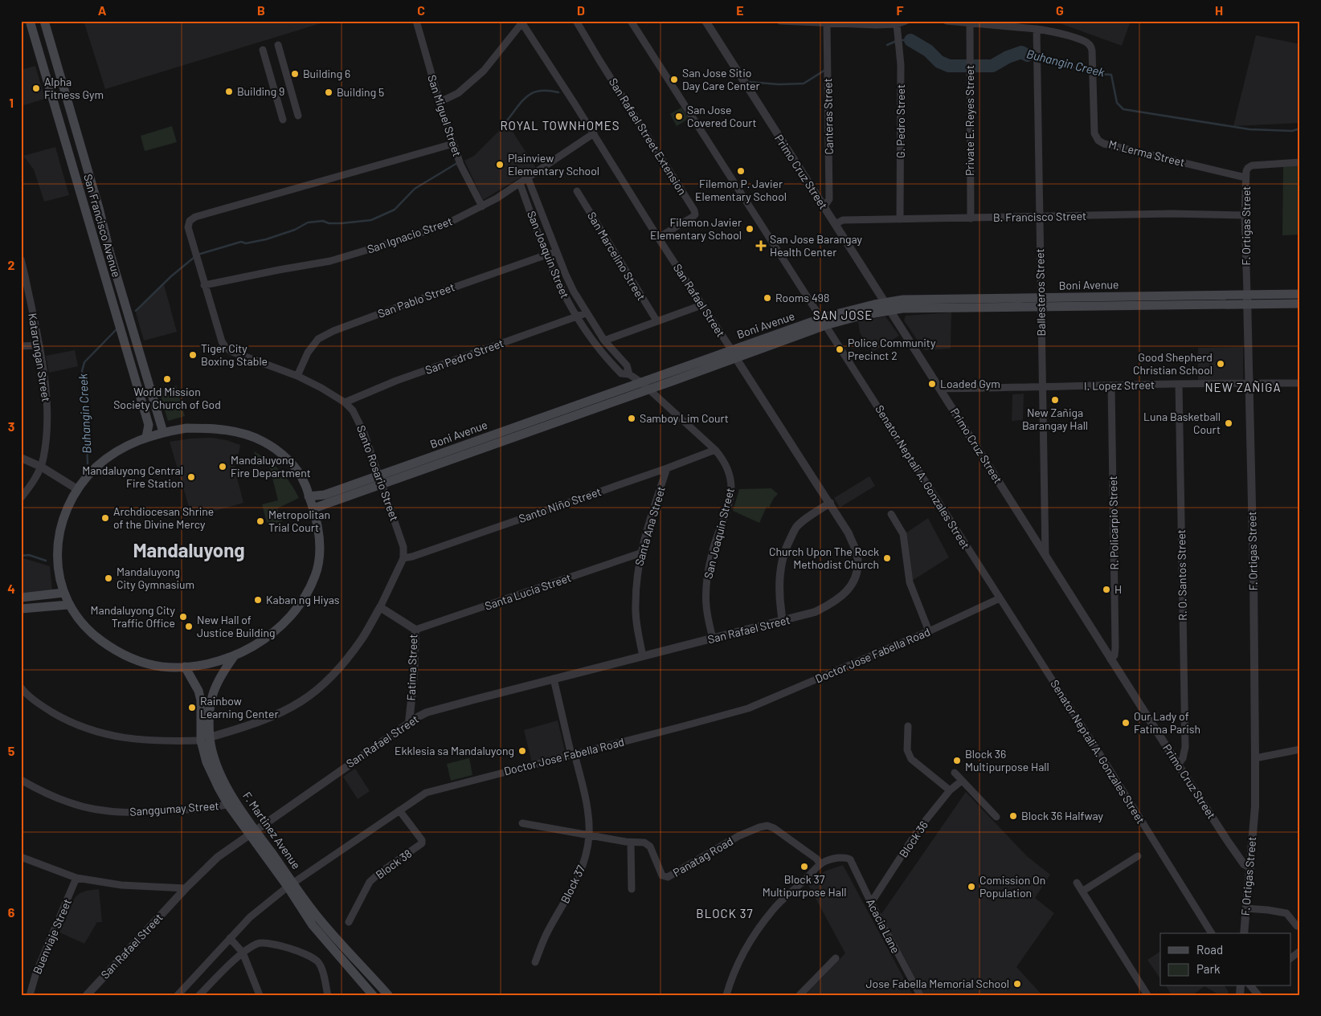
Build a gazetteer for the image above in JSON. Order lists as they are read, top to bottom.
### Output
{
  "streets": {
    "main road": ["San Francisco Avenue", "Boni Avenue", "F. Martinez Avenue"],
    "street": [
      "San Miguel Street",
      "Canteras Street",
      "Private E. Reyes Street",
      "G. Pedro Street",
      "San Rafael Street Extension",
      "M. Lerma Street",
      "Primo Cruz Street",
      "B. Francisco Street",
      "F. Ortigas Street",
      "San Ignacio Street",
      "San Joaquin Street",
      "San Marcelino Street",
      "Ballesteros Street",
      "San Pablo Street",
      "San Rafael Street",
      "San Pedro Street",
      "Katarungan Street",
      "I. Lopez Street",
      "Santo Rosario Street",
      "Senator Neptali A. Gonzales Street",
      "Santo Niño Street",
      "R. Policarpio Street",
      "Santa Ana Street",
      "R. O. Santos Street",
      "Santa Lucia Street",
      "Doctor Jose Fabella Road",
      "Fatima Street",
      "Sanggumay Street",
      "Block 36",
      "Panatag Road",
      "Block 38",
      "Block 37",
      "Acacia Lane",
      "Buenviaje Street"
    ]
  },
  "crossings": [
    ["San Miguel Street", "San Ignacio Street"],
    ["San Miguel Street", "Santo Rosario Street"],
    ["Canteras Street", "Primo Cruz Street"],
    ["Private E. Reyes Street", "M. Lerma Street"],
    ["Private E. Reyes Street", "B. Francisco Street"],
    ["G. Pedro Street", "B. Francisco Street"],
    ["San Rafael Street Extension", "San Rafael Street"],
    ["M. Lerma Street", "F. Ortigas Street"],
    ["M. Lerma Street", "Ballesteros Street"],
    ["Primo Cruz Street", "B. Francisco Street"],
    ["Primo Cruz Street", "F. Ortigas Street"],
    ["Primo Cruz Street", "Boni Avenue"],
    ["Primo Cruz Street", "Ballesteros Street"],
    ["Primo Cruz Street", "I. Lopez Street"],
    ["Primo Cruz Street", "R. Policarpio Street"],
    ["Primo Cruz Street", "R. O. Santos Street"],
    ["B. Francisco Street", "F. Ortigas Street"],
    ["B. Francisco Street", "Ballesteros Street"],
    ["F. Ortigas Street", "Boni Avenue"],
    ["F. Ortigas Street", "I. Lopez Street"],
    ["San Ignacio Street", "San Joaquin Street"],
    ["San Ignacio Street", "San Rafael Street"],
    ["San Ignacio Street", "Santo Rosario Street"],
    ["San Joaquin Street", "Boni Avenue"],
    ["San Joaquin Street", "San Pablo Street"],
    ["San Joaquin Street", "San Rafael Street"],
    ["San Joaquin Street", "San Pedro Street"],
    ["San Joaquin Street", "Santo Niño Street"],
    ["Boni Avenue", "Ballesteros Street"],
    ["Boni Avenue", "San Rafael Street"],
    ["Boni Avenue", "Santo Rosario Street"],
    ["Boni Avenue", "Senator Neptali A. Gonzales Street"],
    ["Ballesteros Street", "I. Lopez Street"],
    ["San Pablo Street", "Santo Rosario Street"],
    ["San Rafael Street", "Santa Ana Street"],
    ["San Rafael Street", "Fatima Street"],
    ["San Rafael Street", "F. Martinez Avenue"],
    ["San Rafael Street", "Block 37"],
    ["San Pedro Street", "Santo Rosario Street"],
    ["I. Lopez Street", "R. Policarpio Street"],
    ["I. Lopez Street", "R. O. Santos Street"],
    ["Santo Rosario Street", "Santo Niño Street"],
    ["Senator Neptali A. Gonzales Street", "Doctor Jose Fabella Road"],
    ["Santo Niño Street", "Santa Ana Street"],
    ["Santa Ana Street", "Santa Lucia Street"],
    ["Santa Lucia Street", "Fatima Street"],
    ["Doctor Jose Fabella Road", "F. Martinez Avenue"],
    ["Doctor Jose Fabella Road", "Block 38"],
    ["Doctor Jose Fabella Road", "Block 37"],
    ["Sanggumay Street", "F. Martinez Avenue"],
    ["Block 36", "Acacia Lane"],
    ["Panatag Road", "Block 37"],
    ["Panatag Road", "Acacia Lane"]
  ],
  "districts": [
    "ROYAL TOWNHOMES",
    "SAN JOSE",
    "NEW ZAÑIGA",
    "Mandaluyong",
    "BLOCK 37"
  ],
  "water": ["Buhangin Creek"],
  "places": {
    "other": [
      "Building 6",
      "San Jose Sitio Day Care Center",
      "Alpha Fitness Gym",
      "Building 9",
      "Building 5",
      "San Jose Covered Court",
      "Plainview Elementary School",
      "Filemon P. Javier Elementary School",
      "Filemon Javier Elementary School",
      "Rooms 498",
      "Police Community Precinct 2",
      "Tiger City Boxing Stable",
      "Good Shepherd Christian School",
      "World Mission Society Church of God",
      "Loaded Gym",
      "New Zañiga Barangay Hall",
      "Samboy Lim Court",
      "Luna Basketball Court",
      "Mandaluyong Fire Department",
      "Mandaluyong Central Fire Station",
      "Archdiocesan Shrine of the Divine Mercy",
      "Metropolitan Trial Court",
      "Church Upon The Rock Methodist Church",
      "Mandaluyong City Gymnasium",
      "H",
      "Kaban ng Hiyas",
      "Mandaluyong City Traffic Office",
      "New Hall of Justice Building",
      "Rainbow Learning Center",
      "Our Lady of Fatima Parish",
      "Ekklesia sa Mandaluyong",
      "Block 36 Multipurpose Hall",
      "Block 36 Halfway",
      "Block 37 Multipurpose Hall",
      "Comission On Population",
      "Jose Fabella Memorial School"
    ],
    "health": ["San Jose Barangay Health Center"]
  },
  "legend": ["Road", "Park"],
  "grid": {
    "columns": [
      "A",
      "B",
      "C",
      "D",
      "E",
      "F",
      "G",
      "H"
    ],
    "rows": [
      "1",
      "2",
      "3",
      "4",
      "5",
      "6"
    ]
  }
}
